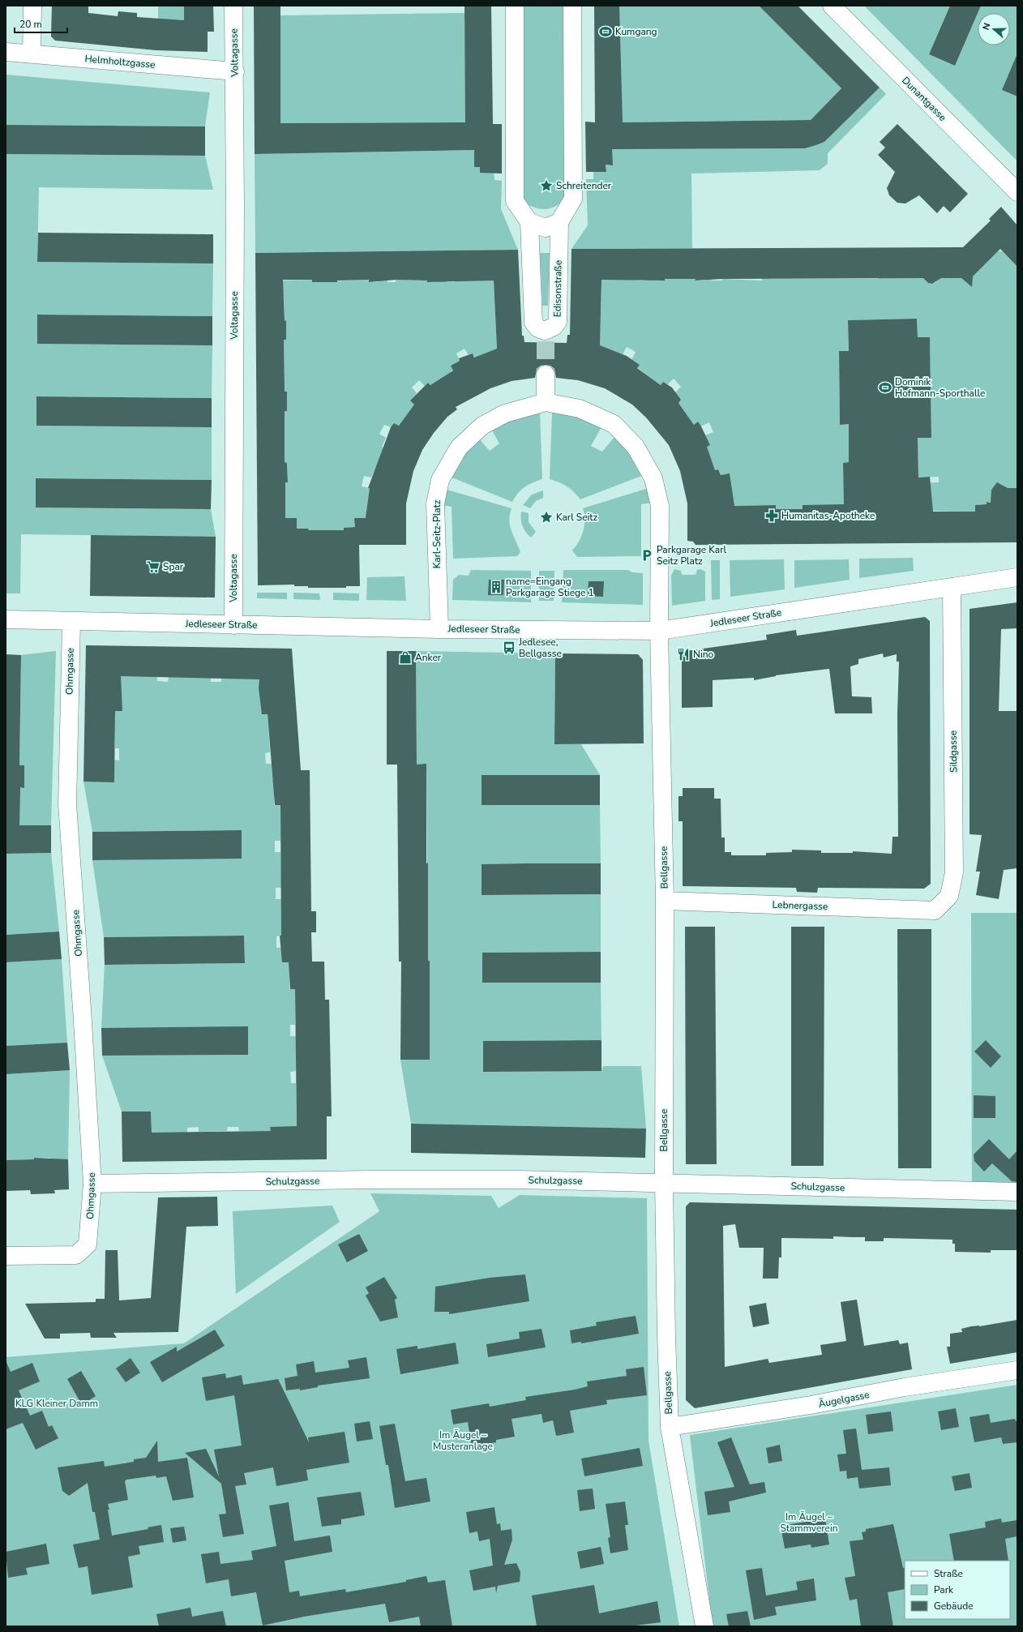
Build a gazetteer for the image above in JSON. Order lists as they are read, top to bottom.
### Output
{
  "streets": {
    "street": [
      "Voltagasse",
      "Helmholtzgasse",
      "Dunantgasse",
      "Edisonstraße",
      "Karl-Seitz-Platz",
      "Jedleseer Straße",
      "Ohmgasse",
      "Sildgasse",
      "Bellgasse",
      "Lebnergasse",
      "Schulzgasse",
      "Äugelgasse"
    ]
  },
  "crossings": [
    ["Voltagasse", "Helmholtzgasse"],
    ["Voltagasse", "Jedleseer Straße"],
    ["Karl-Seitz-Platz", "Jedleseer Straße"],
    ["Karl-Seitz-Platz", "Bellgasse"],
    ["Jedleseer Straße", "Ohmgasse"],
    ["Jedleseer Straße", "Sildgasse"],
    ["Jedleseer Straße", "Bellgasse"],
    ["Ohmgasse", "Schulzgasse"],
    ["Sildgasse", "Lebnergasse"],
    ["Bellgasse", "Lebnergasse"],
    ["Bellgasse", "Schulzgasse"],
    ["Bellgasse", "Äugelgasse"]
  ],
  "parks": ["KLG Kleiner Damm", "Im Äugel – Musteranlage", "Im Äugel – Stammverein"],
  "places": {
    "sports": ["Kumgang", "Dominik Hofmann-Sporthalle"],
    "place": ["Schreitender", "Karl Seitz"],
    "pharmacy": ["Humanitas-Apotheke"],
    "parking": ["Parkgarage Karl Seitz Platz"],
    "supermarket": ["Spar"],
    "building": ["name=Eingang Parkgarage Stiege 1"],
    "bus stop": ["Jedlesee, Bellgasse"],
    "restaurant": ["Nino"],
    "shop": ["Anker"]
  },
  "legend": ["Straße", "Park", "Gebäude"],
  "scale_bar": "20 m",
  "north": "left"
}
